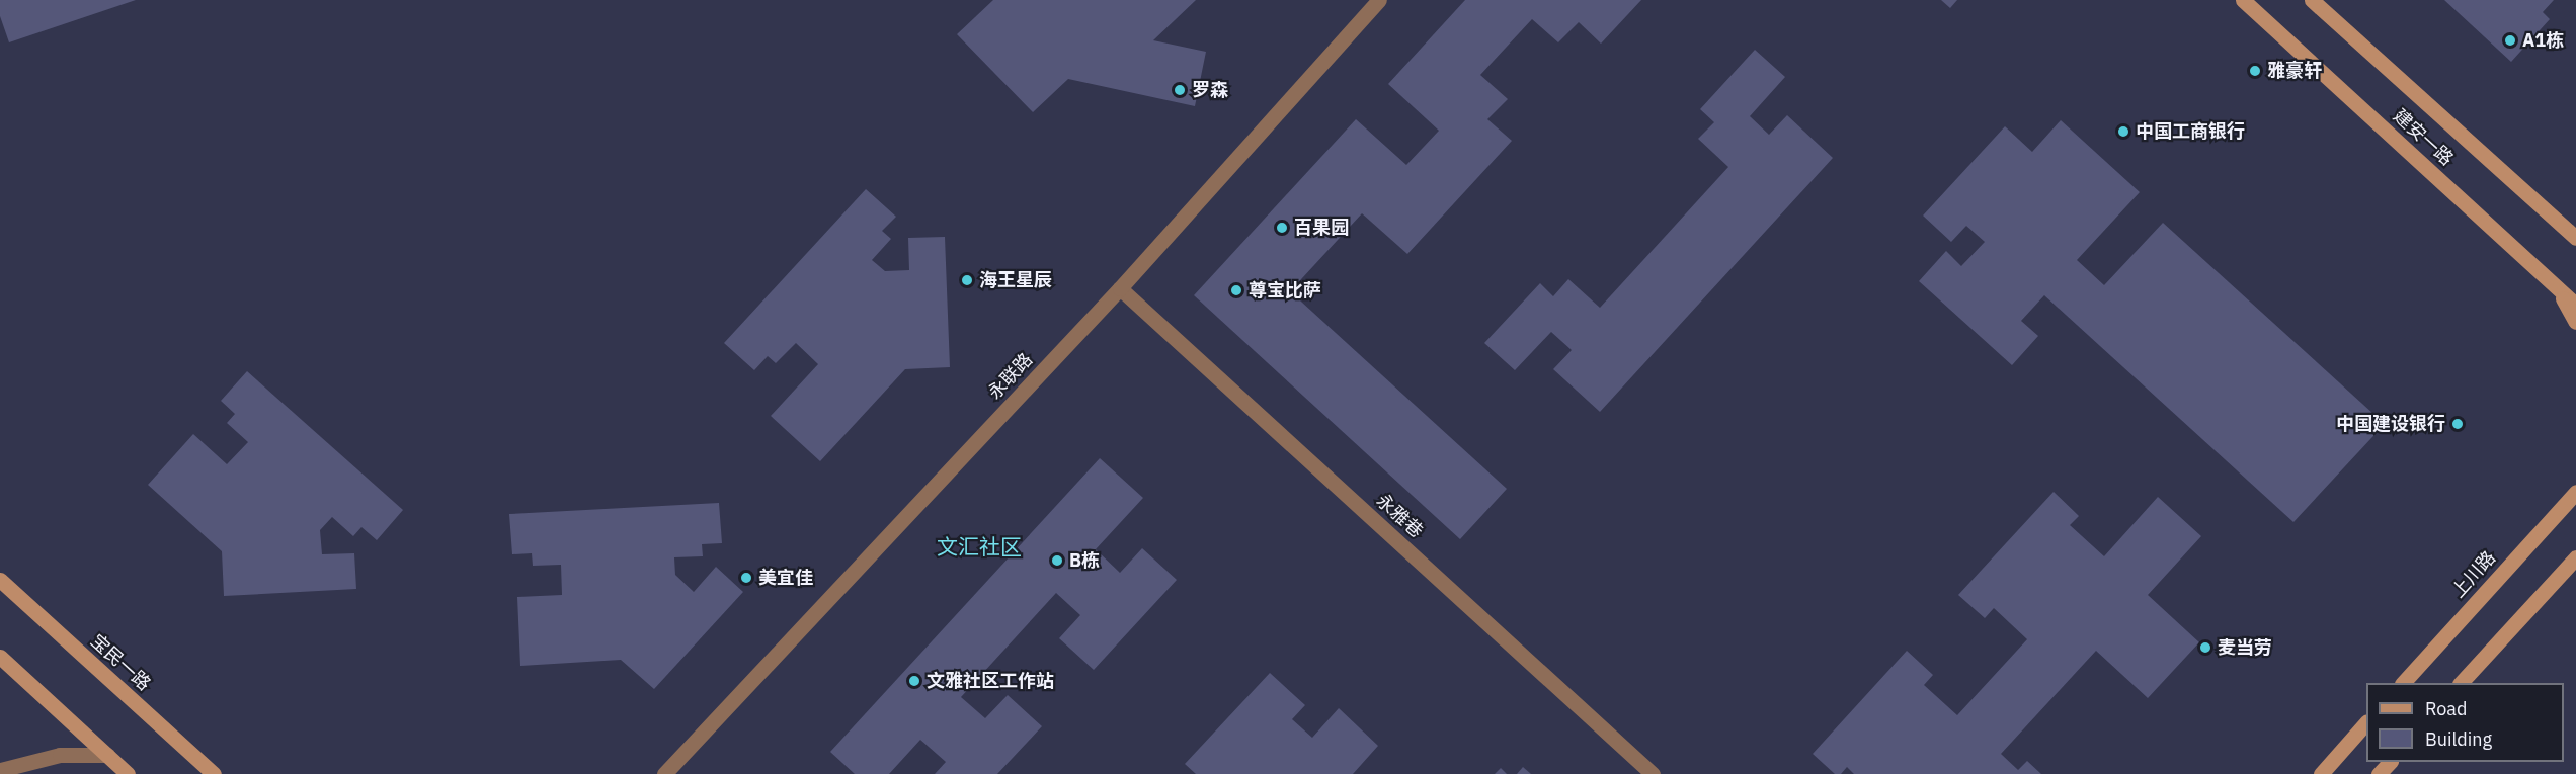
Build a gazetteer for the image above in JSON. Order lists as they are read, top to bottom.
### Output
{
  "streets": {
    "main road": ["建安一路", "上川路", "宝民一路"],
    "street": ["永联路", "永雅巷"]
  },
  "crossings": [
    ["永联路", "永雅巷"]
  ],
  "districts": ["文汇社区"],
  "places": [
    "A1栋",
    "雅豪轩",
    "罗森",
    "中国工商银行",
    "百果园",
    "海王星辰",
    "尊宝比萨",
    "中国建设银行",
    "B栋",
    "美宜佳",
    "麦当劳",
    "文雅社区工作站"
  ],
  "legend": ["Road", "Building"]
}
